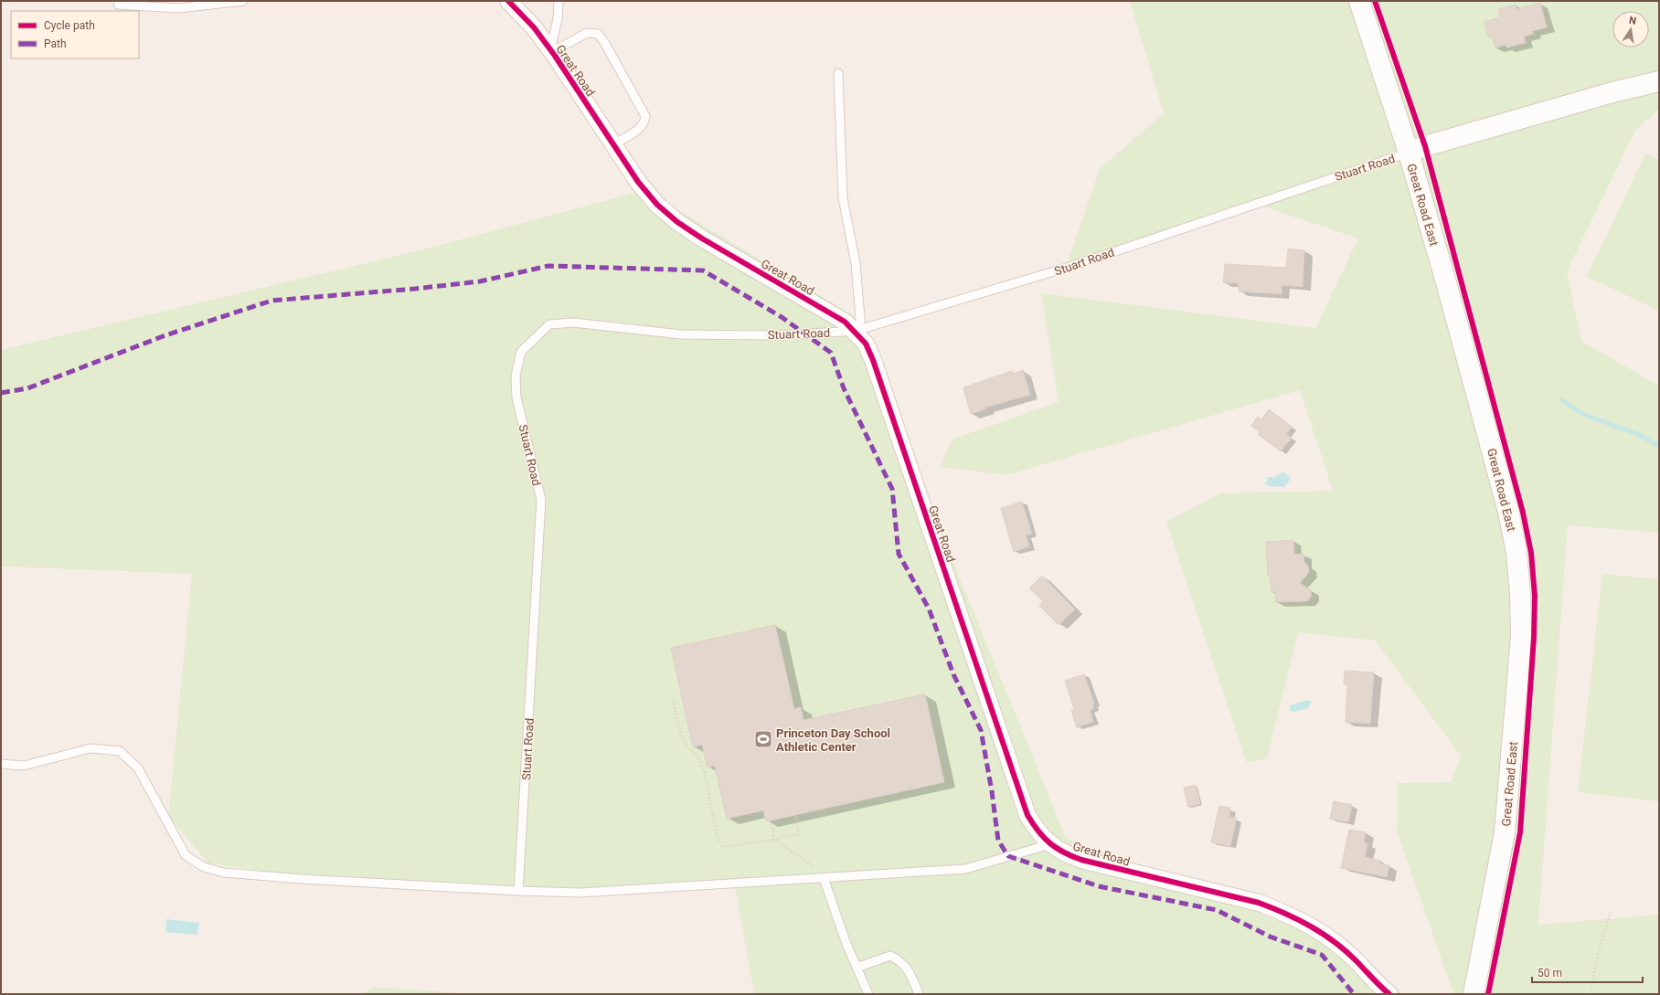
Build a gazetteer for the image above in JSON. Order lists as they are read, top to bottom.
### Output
{
  "streets": {
    "street": ["Great Road", "Stuart Road", "Great Road East"]
  },
  "crossings": [
    ["Great Road", "Stuart Road"],
    ["Stuart Road", "Great Road East"]
  ],
  "places": {
    "sports": ["Princeton Day School Athletic Center"]
  },
  "legend": ["Cycle path", "Path"],
  "scale_bar": "50 m",
  "north": "top"
}
